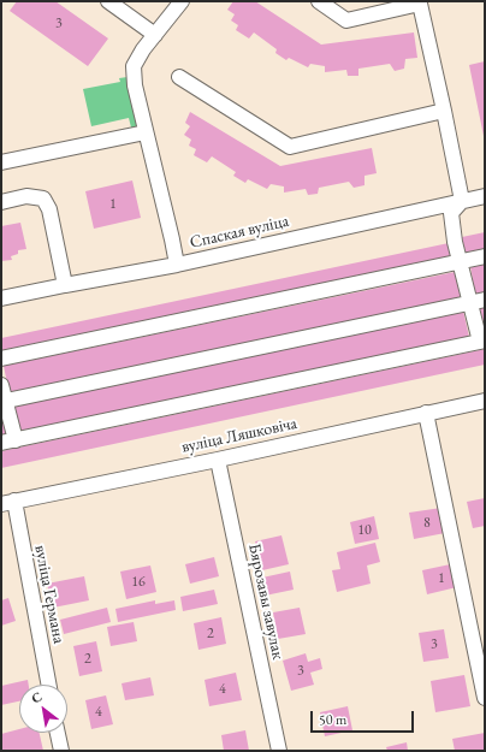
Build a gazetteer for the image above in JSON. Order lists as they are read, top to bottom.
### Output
{
  "streets": {
    "street": [
      "Спаская вуліца",
      "вуліца Ляшковіча",
      "вуліца Германа",
      "Бярозавы завулак"
    ]
  },
  "crossings": [
    ["вуліца Ляшковіча", "вуліца Германа"],
    ["вуліца Ляшковіча", "Бярозавы завулак"]
  ],
  "house_numbers": [
    "3",
    "1",
    "8",
    "10",
    "1",
    "16",
    "2",
    "3",
    "2",
    "3",
    "4",
    "4"
  ],
  "scale_bar": "50 m",
  "north": "top left"
}
